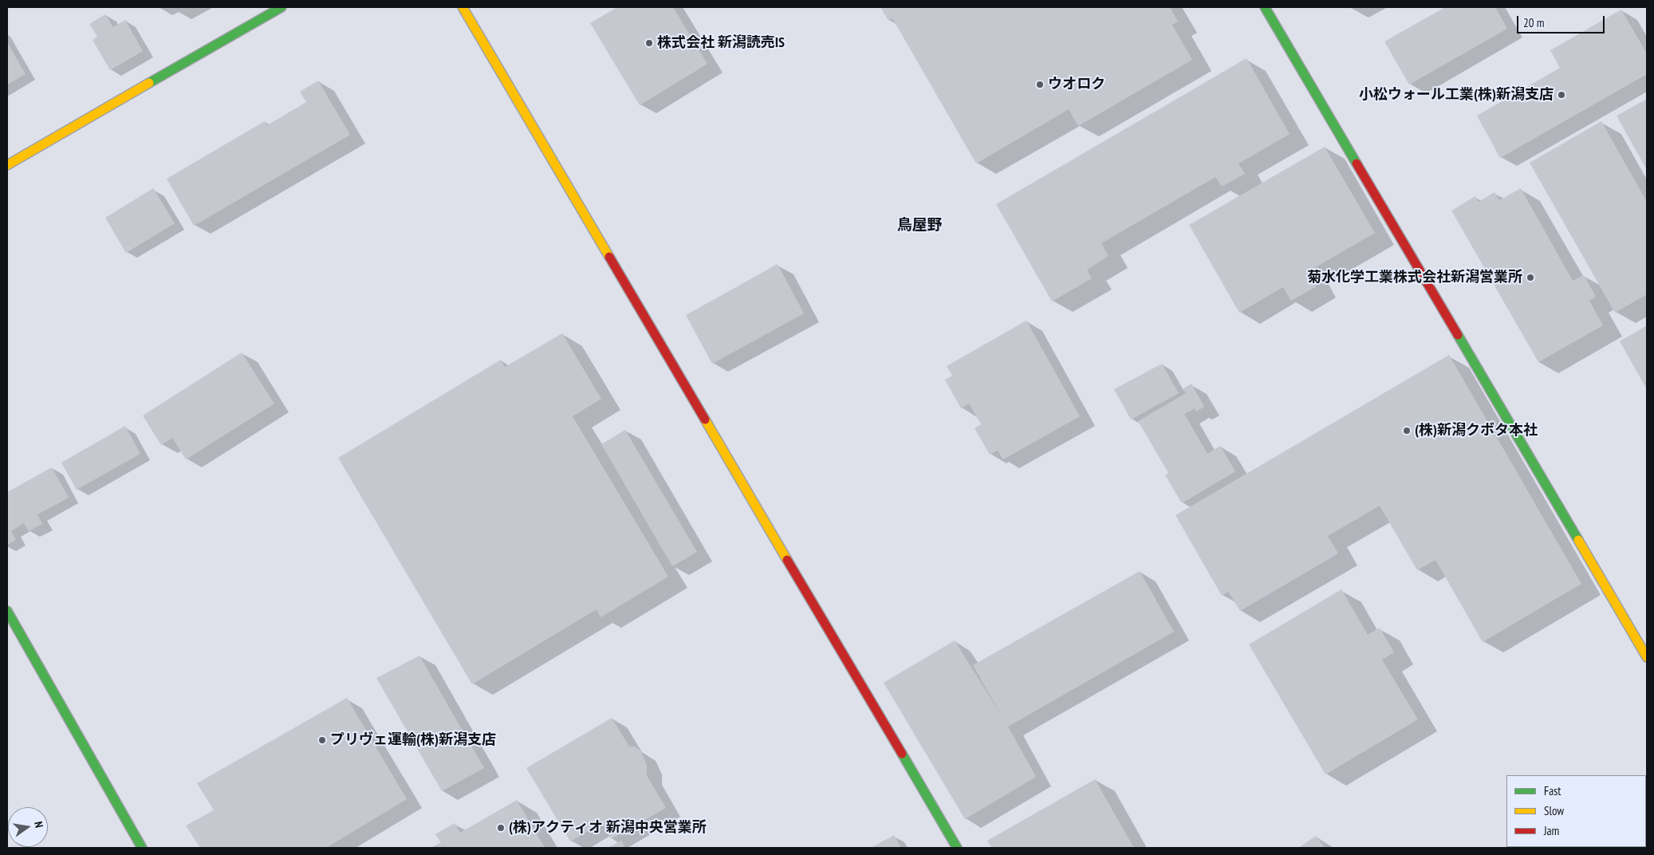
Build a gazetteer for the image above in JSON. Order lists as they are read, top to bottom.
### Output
{
  "districts": ["鳥屋野"],
  "places": [
    "株式会社 新潟読売IS",
    "ウオロク",
    "小松ウォール工業(株)新潟支店",
    "菊水化学工業株式会社新潟営業所",
    "(株)新潟クボタ本社",
    "プリヴェ運輸(株)新潟支店",
    "(株)アクティオ 新潟中央営業所"
  ],
  "legend": ["Fast", "Slow", "Jam"],
  "scale_bar": "20 m",
  "north": "right"
}
